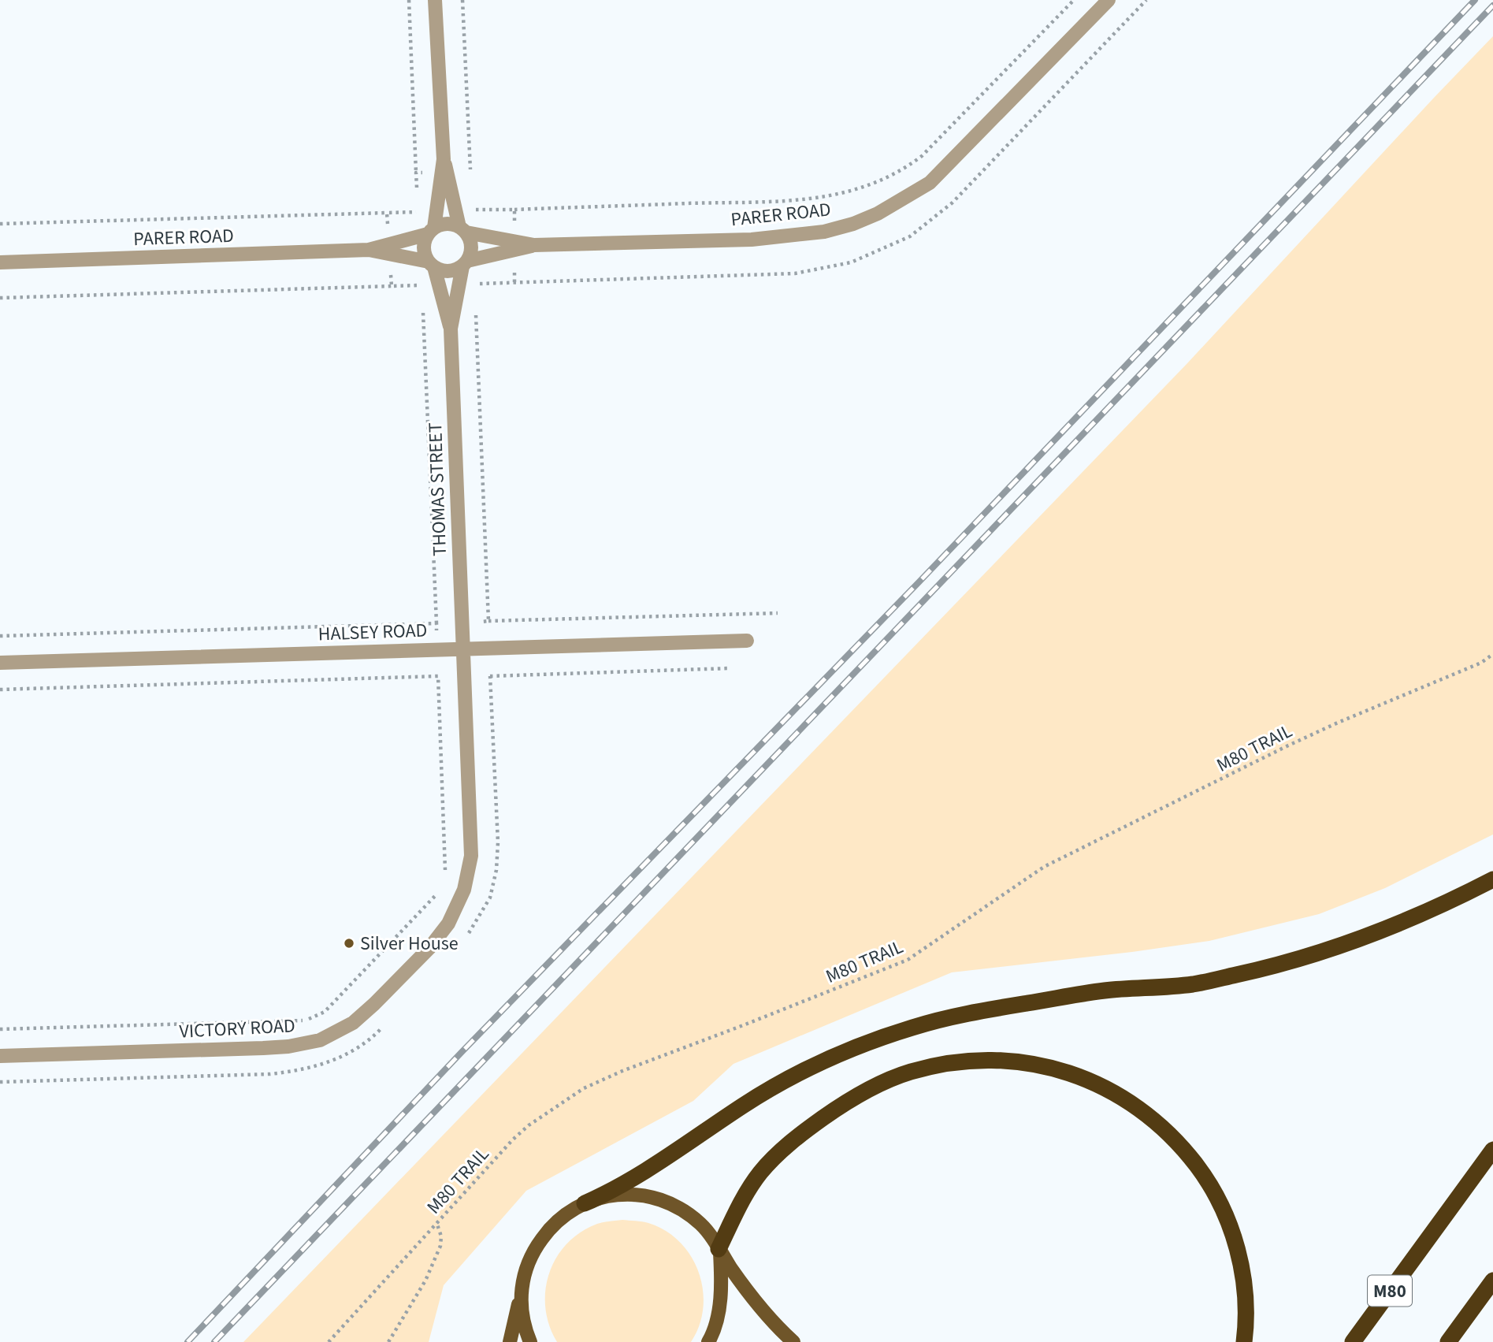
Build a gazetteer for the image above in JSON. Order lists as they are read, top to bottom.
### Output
{
  "streets": {
    "highway": ["M80"],
    "street": [
      "PARER ROAD",
      "THOMAS STREET",
      "HALSEY ROAD",
      "VICTORY ROAD"
    ],
    "path": ["M80 TRAIL"]
  },
  "crossings": [
    ["PARER ROAD", "THOMAS STREET"],
    ["THOMAS STREET", "HALSEY ROAD"],
    ["THOMAS STREET", "VICTORY ROAD"],
    ["HALSEY ROAD", "VICTORY ROAD"]
  ],
  "places": ["Silver House"]
}
